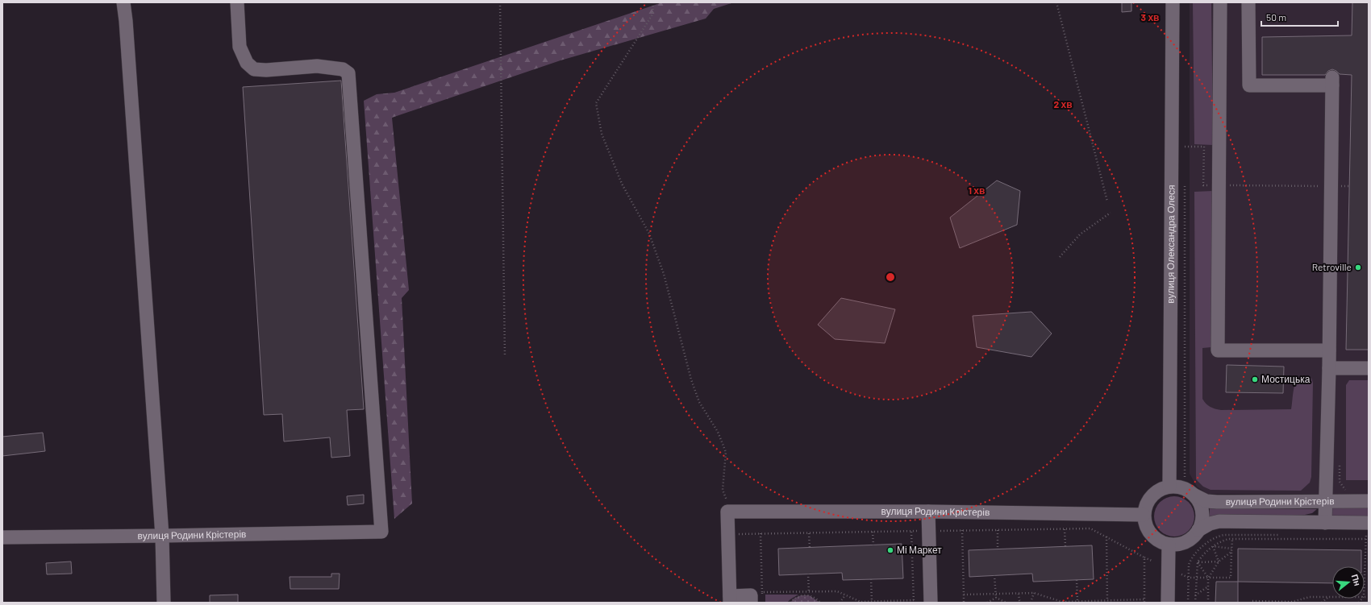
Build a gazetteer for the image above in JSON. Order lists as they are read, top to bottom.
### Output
{
  "streets": {
    "street": ["вулиця Олександра Олеся", "вулиця Родини Крістерів"]
  },
  "crossings": [
    ["вулиця Олександра Олеся", "вулиця Родини Крістерів"]
  ],
  "places": ["Retroville", "Мостицька", "Мі Маркет"],
  "scale_bar": "50 m",
  "north": "right",
  "rings": ["3 хв", "2 хв", "1 хв"]
}
